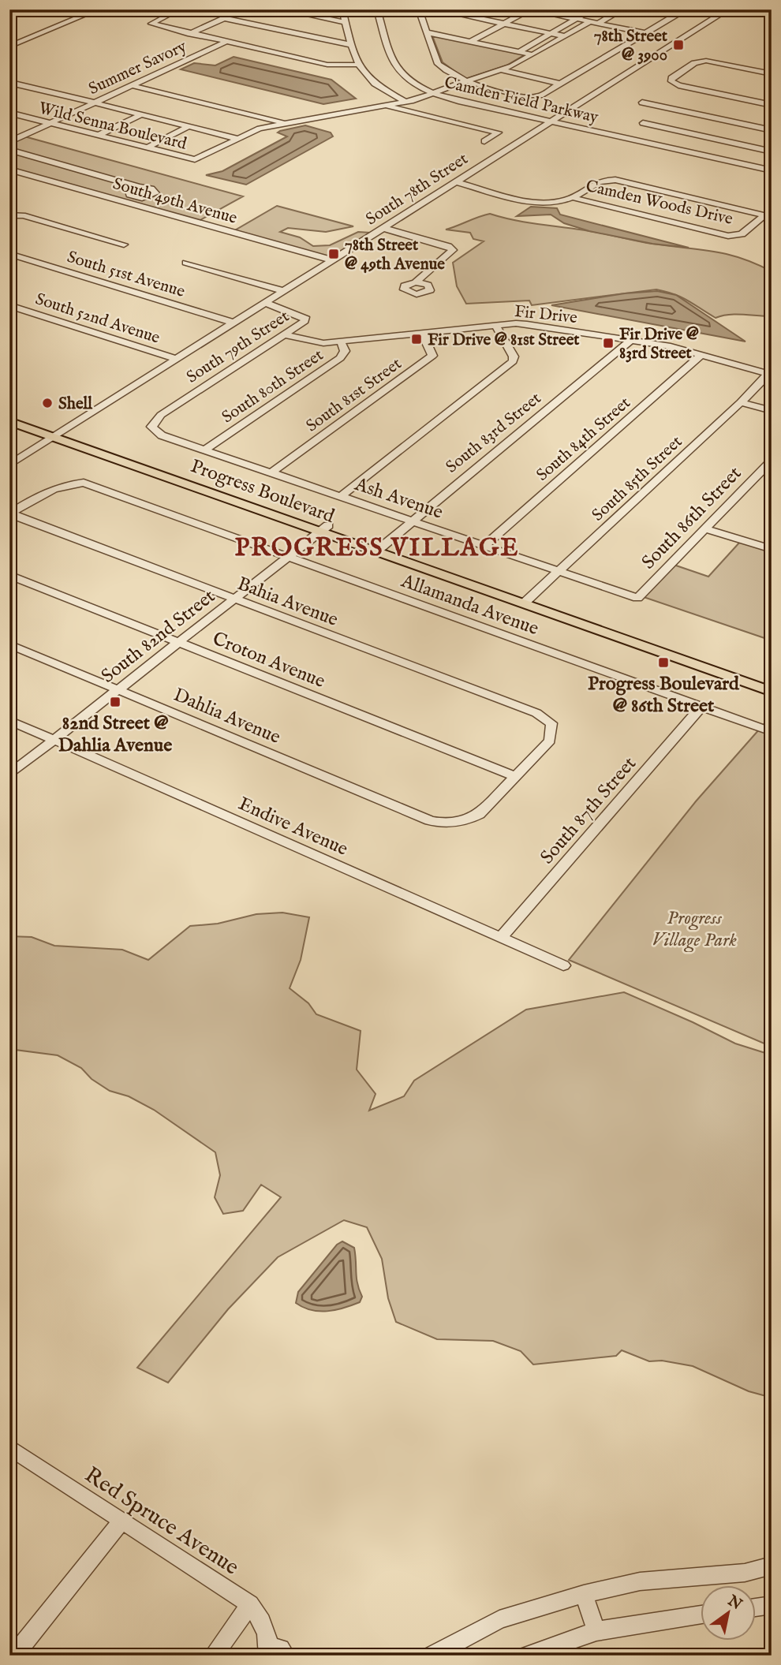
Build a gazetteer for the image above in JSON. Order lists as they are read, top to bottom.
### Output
{
  "streets": {
    "main road": ["Progress Boulevard"],
    "street": [
      "Summer Savory",
      "Camden Field Parkway",
      "Wild Senna Boulevard",
      "South 78th Street",
      "South 49th Avenue",
      "Camden Woods Drive",
      "South 51st Avenue",
      "Fir Drive",
      "South 52nd Avenue",
      "South 79th Street",
      "South 80th Street",
      "South 81st Street",
      "South 83rd Street",
      "South 84th Street",
      "South 85th Street",
      "Ash Avenue",
      "South 86th Street",
      "Bahia Avenue",
      "Allamanda Avenue",
      "South 82nd Street",
      "Croton Avenue",
      "Dahlia Avenue",
      "South 87th Street",
      "Endive Avenue",
      "Red Spruce Avenue"
    ]
  },
  "crossings": [
    ["Summer Savory", "Wild Senna Boulevard"],
    ["Camden Field Parkway", "Wild Senna Boulevard"],
    ["Camden Field Parkway", "South 78th Street"],
    ["South 78th Street", "South 49th Avenue"],
    ["South 78th Street", "Camden Woods Drive"],
    ["South 78th Street", "South 51st Avenue"],
    ["South 78th Street", "South 52nd Avenue"],
    ["South 78th Street", "South 79th Street"],
    ["South 78th Street", "Progress Boulevard"],
    ["Fir Drive", "South 79th Street"],
    ["Fir Drive", "South 80th Street"],
    ["Fir Drive", "South 81st Street"],
    ["Fir Drive", "South 83rd Street"],
    ["Fir Drive", "South 84th Street"],
    ["Fir Drive", "South 85th Street"],
    ["South 79th Street", "Ash Avenue"],
    ["South 80th Street", "Ash Avenue"],
    ["South 81st Street", "Ash Avenue"],
    ["South 83rd Street", "Progress Boulevard"],
    ["South 83rd Street", "Ash Avenue"],
    ["South 84th Street", "Ash Avenue"],
    ["South 85th Street", "Progress Boulevard"],
    ["South 85th Street", "Ash Avenue"],
    ["Progress Boulevard", "South 82nd Street"],
    ["Ash Avenue", "South 86th Street"],
    ["Bahia Avenue", "Allamanda Avenue"],
    ["Bahia Avenue", "South 82nd Street"],
    ["Bahia Avenue", "Croton Avenue"],
    ["Bahia Avenue", "Dahlia Avenue"],
    ["Allamanda Avenue", "South 82nd Street"],
    ["Allamanda Avenue", "South 87th Street"],
    ["South 82nd Street", "Croton Avenue"],
    ["South 82nd Street", "Dahlia Avenue"],
    ["South 82nd Street", "Endive Avenue"],
    ["Croton Avenue", "Dahlia Avenue"],
    ["South 87th Street", "Endive Avenue"]
  ],
  "districts": ["PROGRESS VILLAGE"],
  "parks": ["Progress Village Park"],
  "places": {
    "transit": [
      "78th Street @ 3900",
      "78th Street @ 49th Avenue",
      "Fir Drive @ 81st Street",
      "Fir Drive @ 83rd Street",
      "Progress Boulevard @ 86th Street",
      "82nd Street @ Dahlia Avenue"
    ],
    "other": ["Shell"]
  },
  "north": "top right"
}
